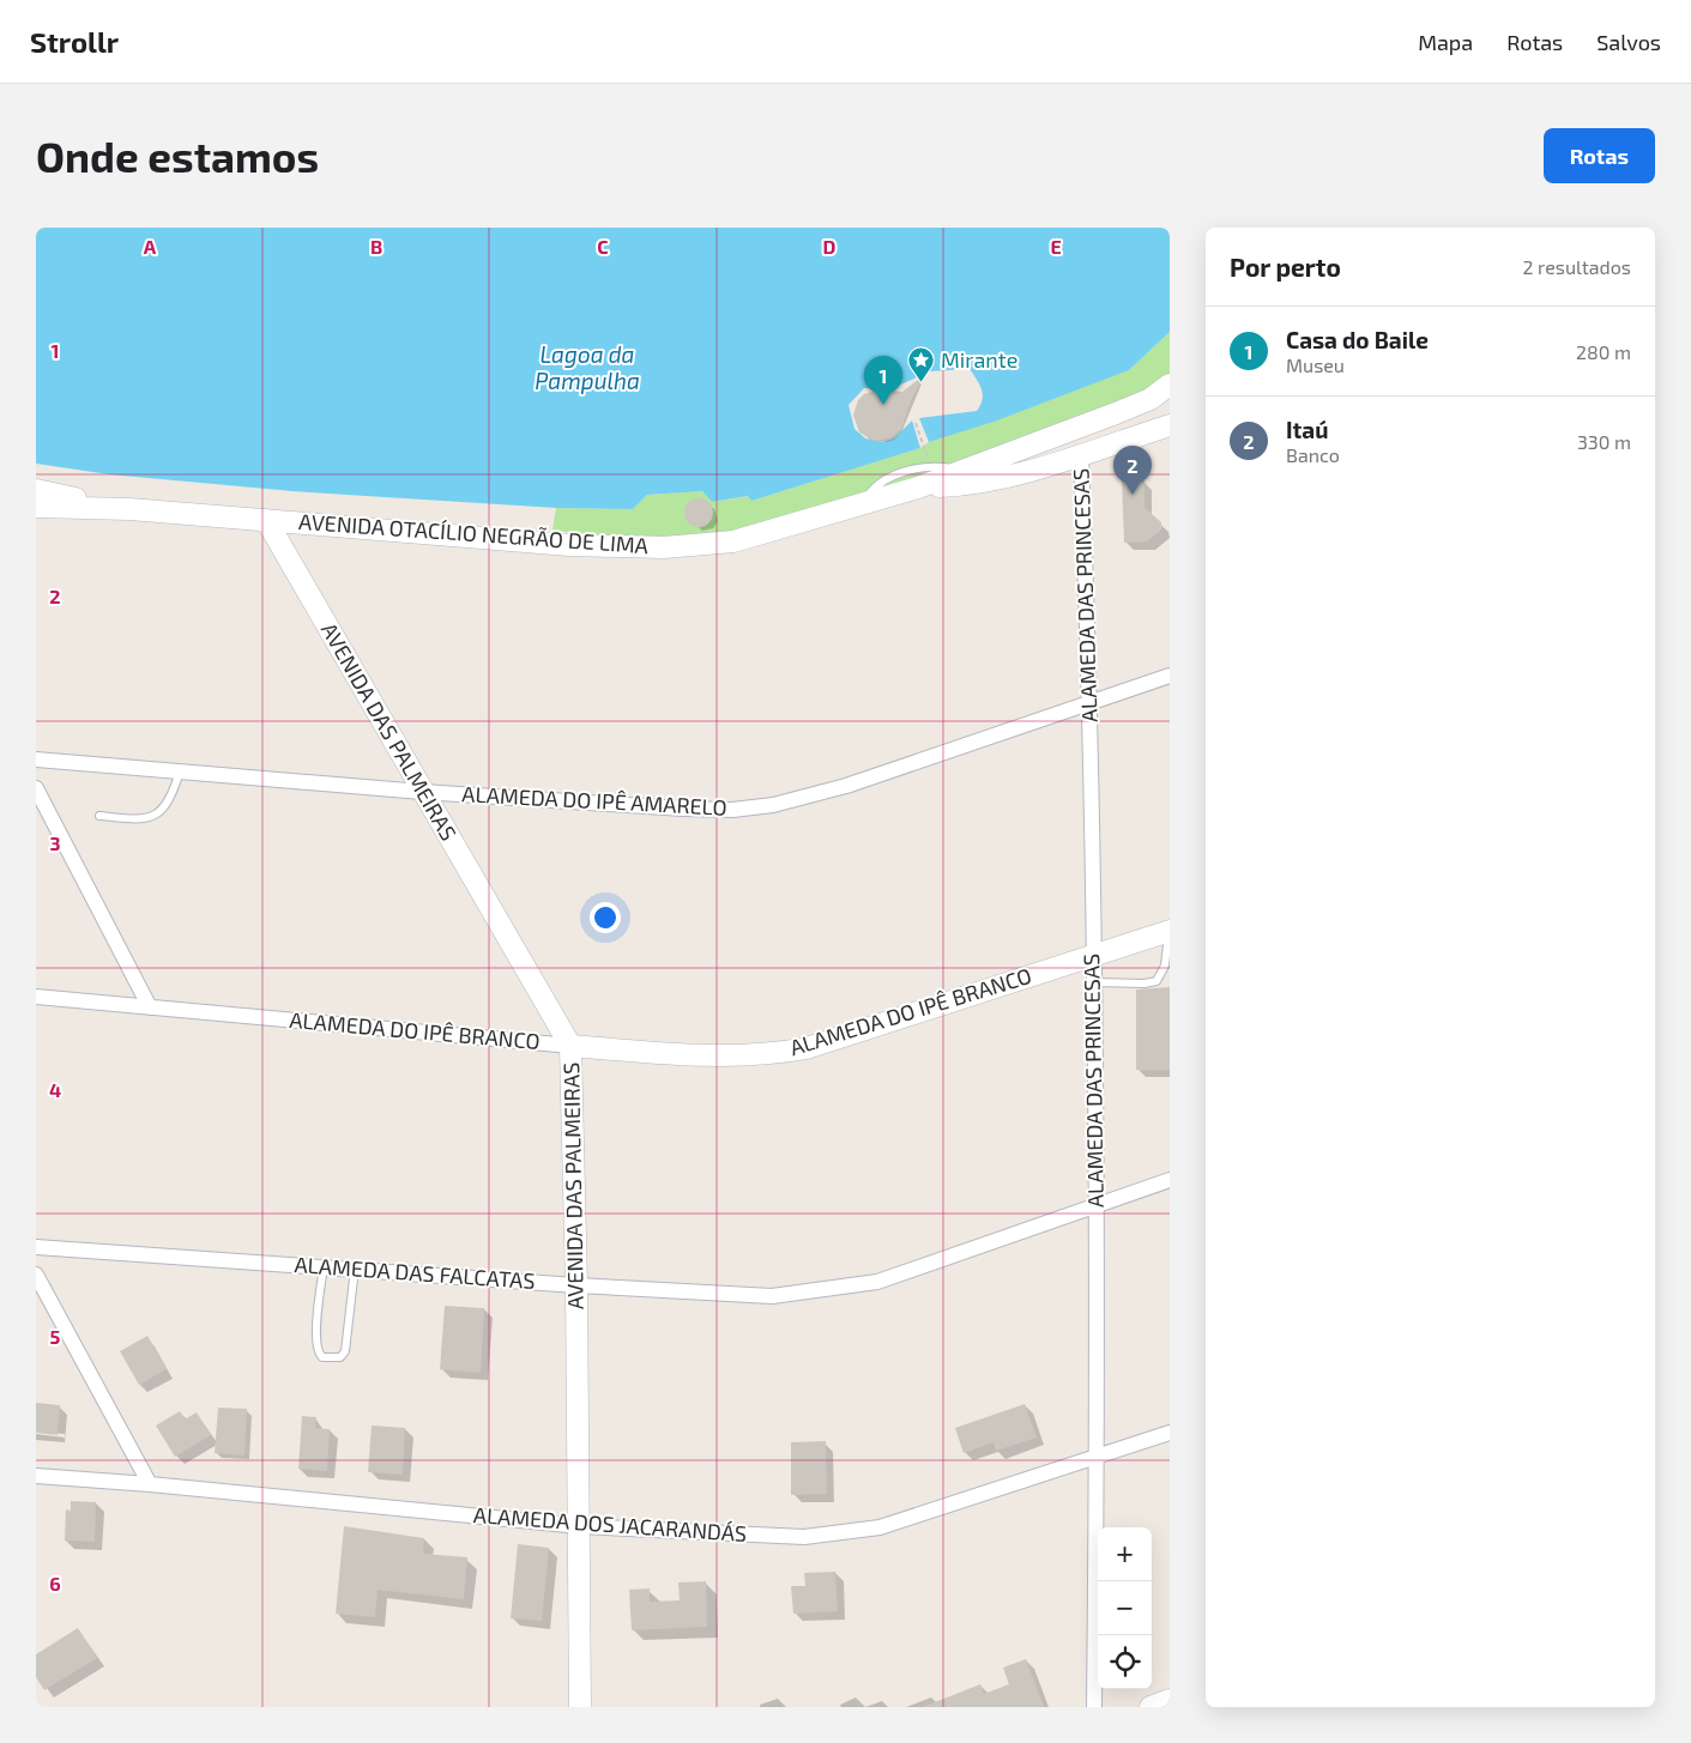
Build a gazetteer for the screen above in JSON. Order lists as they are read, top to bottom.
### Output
{
  "streets": {
    "street": [
      "AVENIDA OTACÍLIO NEGRÃO DE LIMA",
      "ALAMEDA DAS PRINCESAS",
      "AVENIDA DAS PALMEIRAS",
      "ALAMEDA DO IPÊ AMARELO",
      "ALAMEDA DO IPÊ BRANCO",
      "ALAMEDA DAS FALCATAS",
      "ALAMEDA DOS JACARANDÁS"
    ]
  },
  "crossings": [
    ["AVENIDA OTACÍLIO NEGRÃO DE LIMA", "ALAMEDA DAS PRINCESAS"],
    ["AVENIDA OTACÍLIO NEGRÃO DE LIMA", "AVENIDA DAS PALMEIRAS"],
    ["ALAMEDA DAS PRINCESAS", "ALAMEDA DO IPÊ AMARELO"],
    ["ALAMEDA DAS PRINCESAS", "ALAMEDA DO IPÊ BRANCO"],
    ["ALAMEDA DAS PRINCESAS", "ALAMEDA DAS FALCATAS"],
    ["ALAMEDA DAS PRINCESAS", "ALAMEDA DOS JACARANDÁS"],
    ["AVENIDA DAS PALMEIRAS", "ALAMEDA DO IPÊ AMARELO"],
    ["AVENIDA DAS PALMEIRAS", "ALAMEDA DO IPÊ BRANCO"],
    ["AVENIDA DAS PALMEIRAS", "ALAMEDA DAS FALCATAS"],
    ["AVENIDA DAS PALMEIRAS", "ALAMEDA DOS JACARANDÁS"]
  ],
  "water": ["Lagoa da Pampulha"],
  "places": {
    "place": ["Mirante"]
  },
  "page": {
    "header": "Strollr",
    "nav": ["Mapa", "Rotas", "Salvos"],
    "buttons": "Rotas",
    "title": "Onde estamos",
    "heading": ["Por perto", "2 resultados"],
    "list": [
      {
        "mark": "1",
        "name": "Casa do Baile",
        "note": "Museu",
        "value": "280 m"
      },
      {
        "mark": "2",
        "name": "Itaú",
        "note": "Banco",
        "value": "330 m"
      }
    ],
    "pins": ["1", "2"],
    "map_buttons": ["+", "−"]
  },
  "grid": {
    "columns": [
      "A",
      "B",
      "C",
      "D",
      "E"
    ],
    "rows": [
      "1",
      "2",
      "3",
      "4",
      "5",
      "6"
    ]
  }
}
